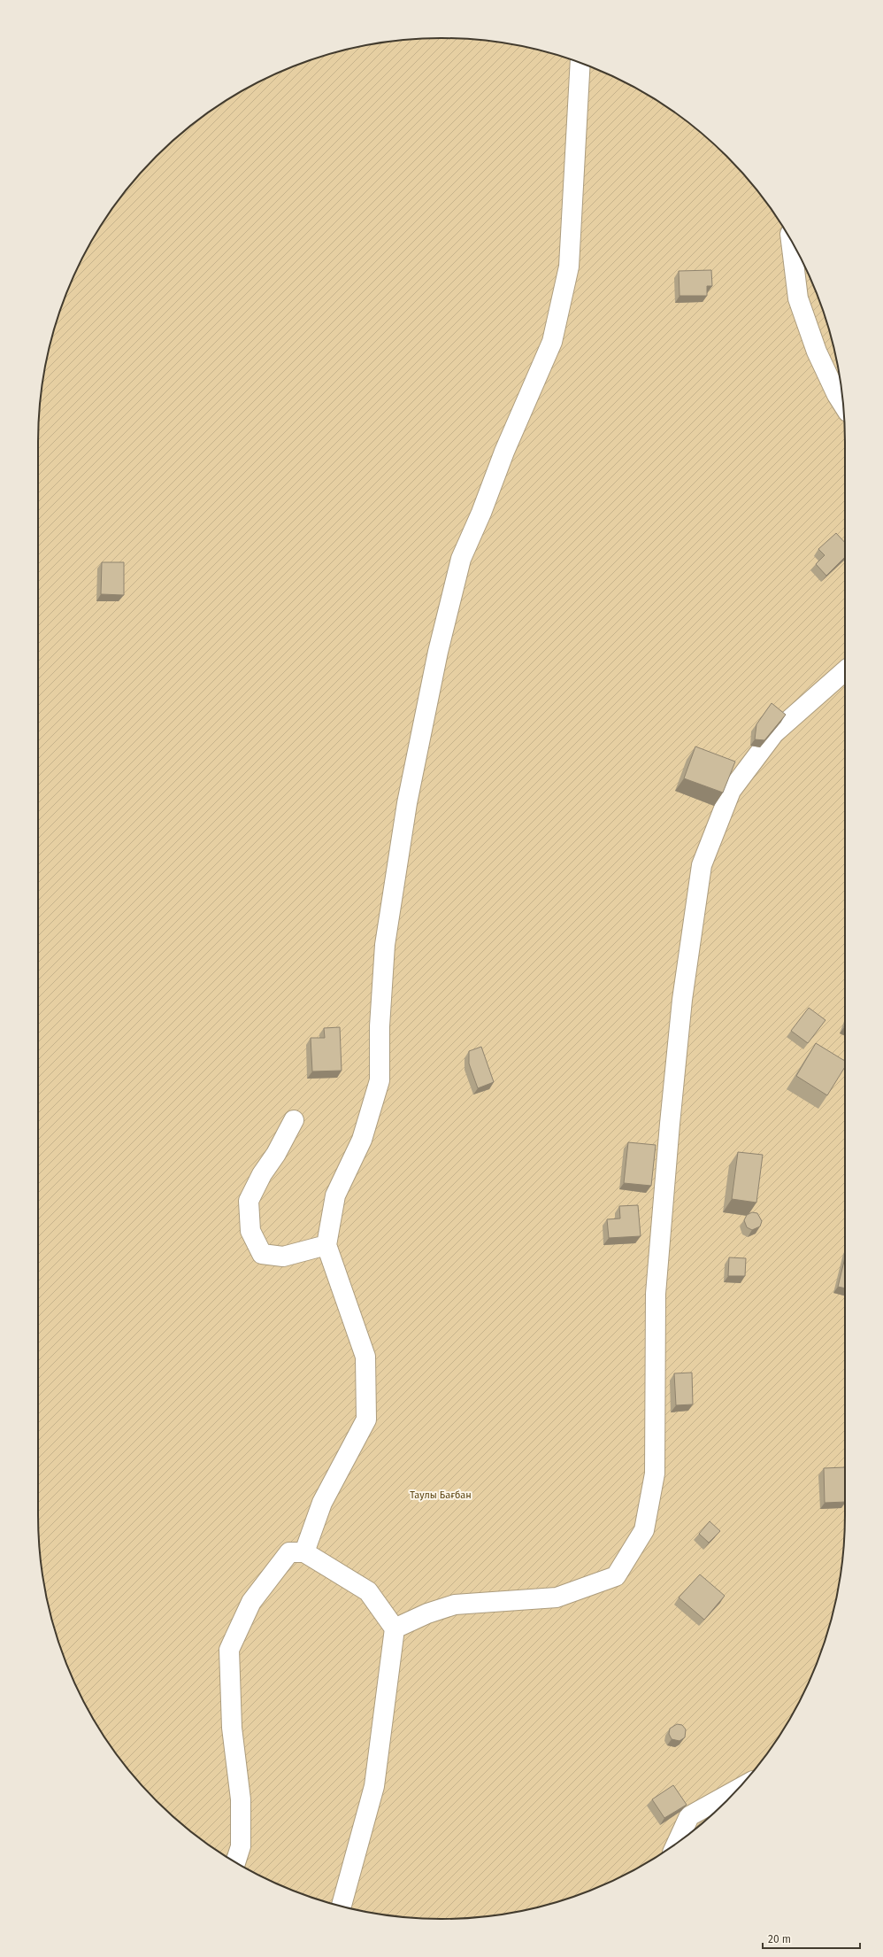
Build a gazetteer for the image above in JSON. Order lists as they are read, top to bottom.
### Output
{
  "parks": ["Таулы Бағбан"],
  "scale_bar": "20 m"
}
